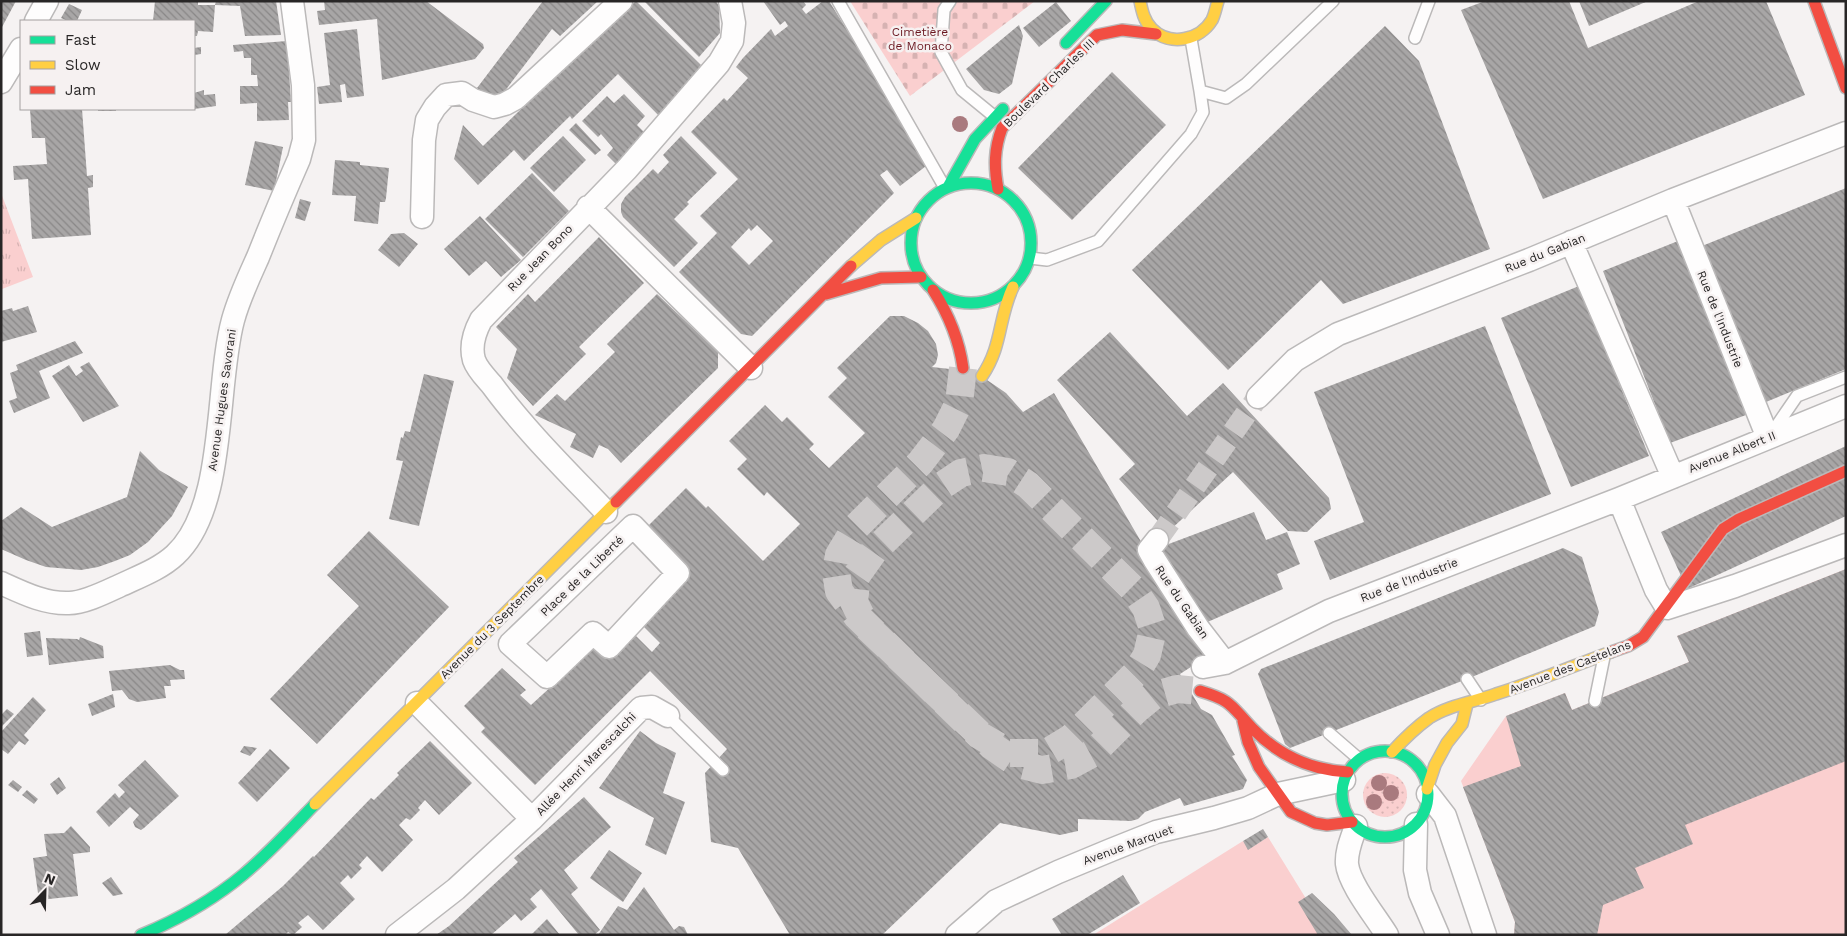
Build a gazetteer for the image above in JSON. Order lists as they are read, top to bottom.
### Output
{
  "streets": {
    "main road": ["Boulevard Charles III", "Avenue du 3 Septembre", "Avenue des Castelans"],
    "street": [
      "Rue du Gabian",
      "Rue Jean Bono",
      "Rue de l'Industrie",
      "Avenue Hugues Savorani",
      "Avenue Albert II",
      "Place de la Liberté",
      "Allée Henri Marescalchi",
      "Avenue Marquet"
    ]
  },
  "crossings": [
    ["Boulevard Charles III", "Avenue du 3 Septembre"],
    ["Rue du Gabian", "Rue de l'Industrie"],
    ["Rue Jean Bono", "Avenue du 3 Septembre"],
    ["Rue de l'Industrie", "Avenue Albert II"],
    ["Avenue du 3 Septembre", "Allée Henri Marescalchi"],
    ["Avenue des Castelans", "Avenue Marquet"]
  ],
  "parks": ["Cimetière de Monaco"],
  "legend": ["Fast", "Slow", "Jam"],
  "north": "top right"
}
